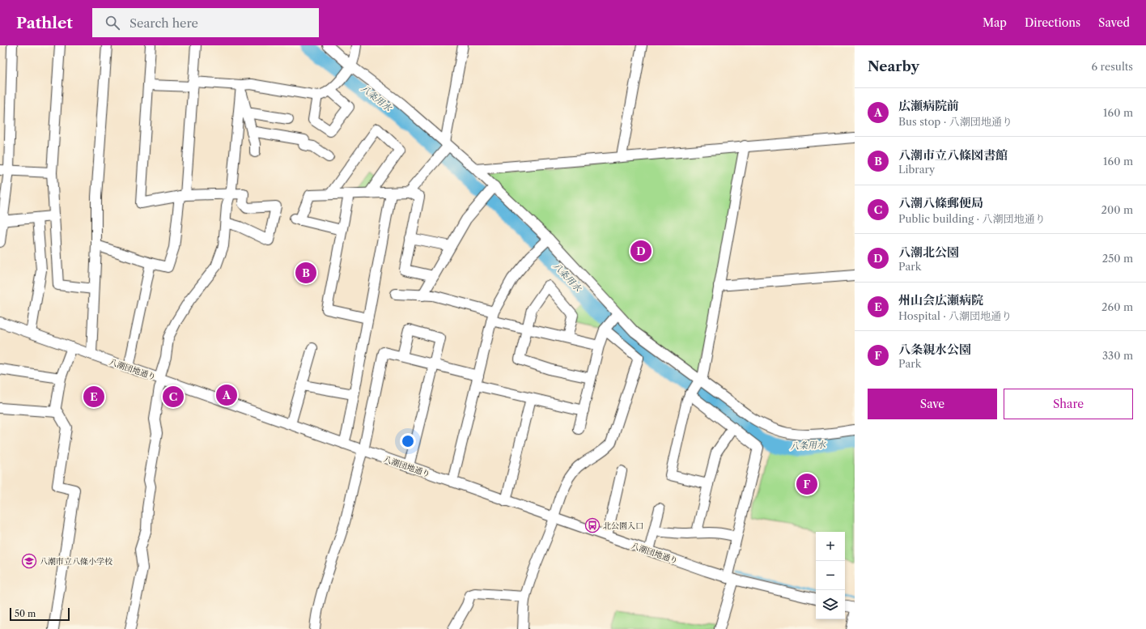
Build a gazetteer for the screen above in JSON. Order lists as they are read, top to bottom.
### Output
{
  "streets": {
    "street": ["八潮団地通り"]
  },
  "water": ["八条用水"],
  "places": {
    "bus stop": ["北公園入口"],
    "school or university": ["八潮市立八條小学校"]
  },
  "scale_bar": "50 m",
  "page": {
    "header": "Pathlet",
    "search": "Search here",
    "nav": ["Map", "Directions", "Saved"],
    "heading": ["Nearby", "6 results"],
    "list": [
      {
        "mark": "A",
        "name": "広瀬病院前",
        "note": "Bus stop · 八潮団地通り",
        "value": "160 m"
      },
      {
        "mark": "B",
        "name": "八潮市立八條図書館",
        "note": "Library",
        "value": "160 m"
      },
      {
        "mark": "C",
        "name": "八潮八條郵便局",
        "note": "Public building · 八潮団地通り",
        "value": "200 m"
      },
      {
        "mark": "D",
        "name": "八潮北公園",
        "note": "Park",
        "value": "250 m"
      },
      {
        "mark": "E",
        "name": "州山会広瀬病院",
        "note": "Hospital · 八潮団地通り",
        "value": "260 m"
      },
      {
        "mark": "F",
        "name": "八条親水公園",
        "note": "Park",
        "value": "330 m"
      }
    ],
    "pins": [
      "D",
      "B",
      "A",
      "C",
      "E",
      "F"
    ],
    "buttons": ["Save", "Share"],
    "map_buttons": ["+", "−"],
    "scale": "50 m"
  }
}
